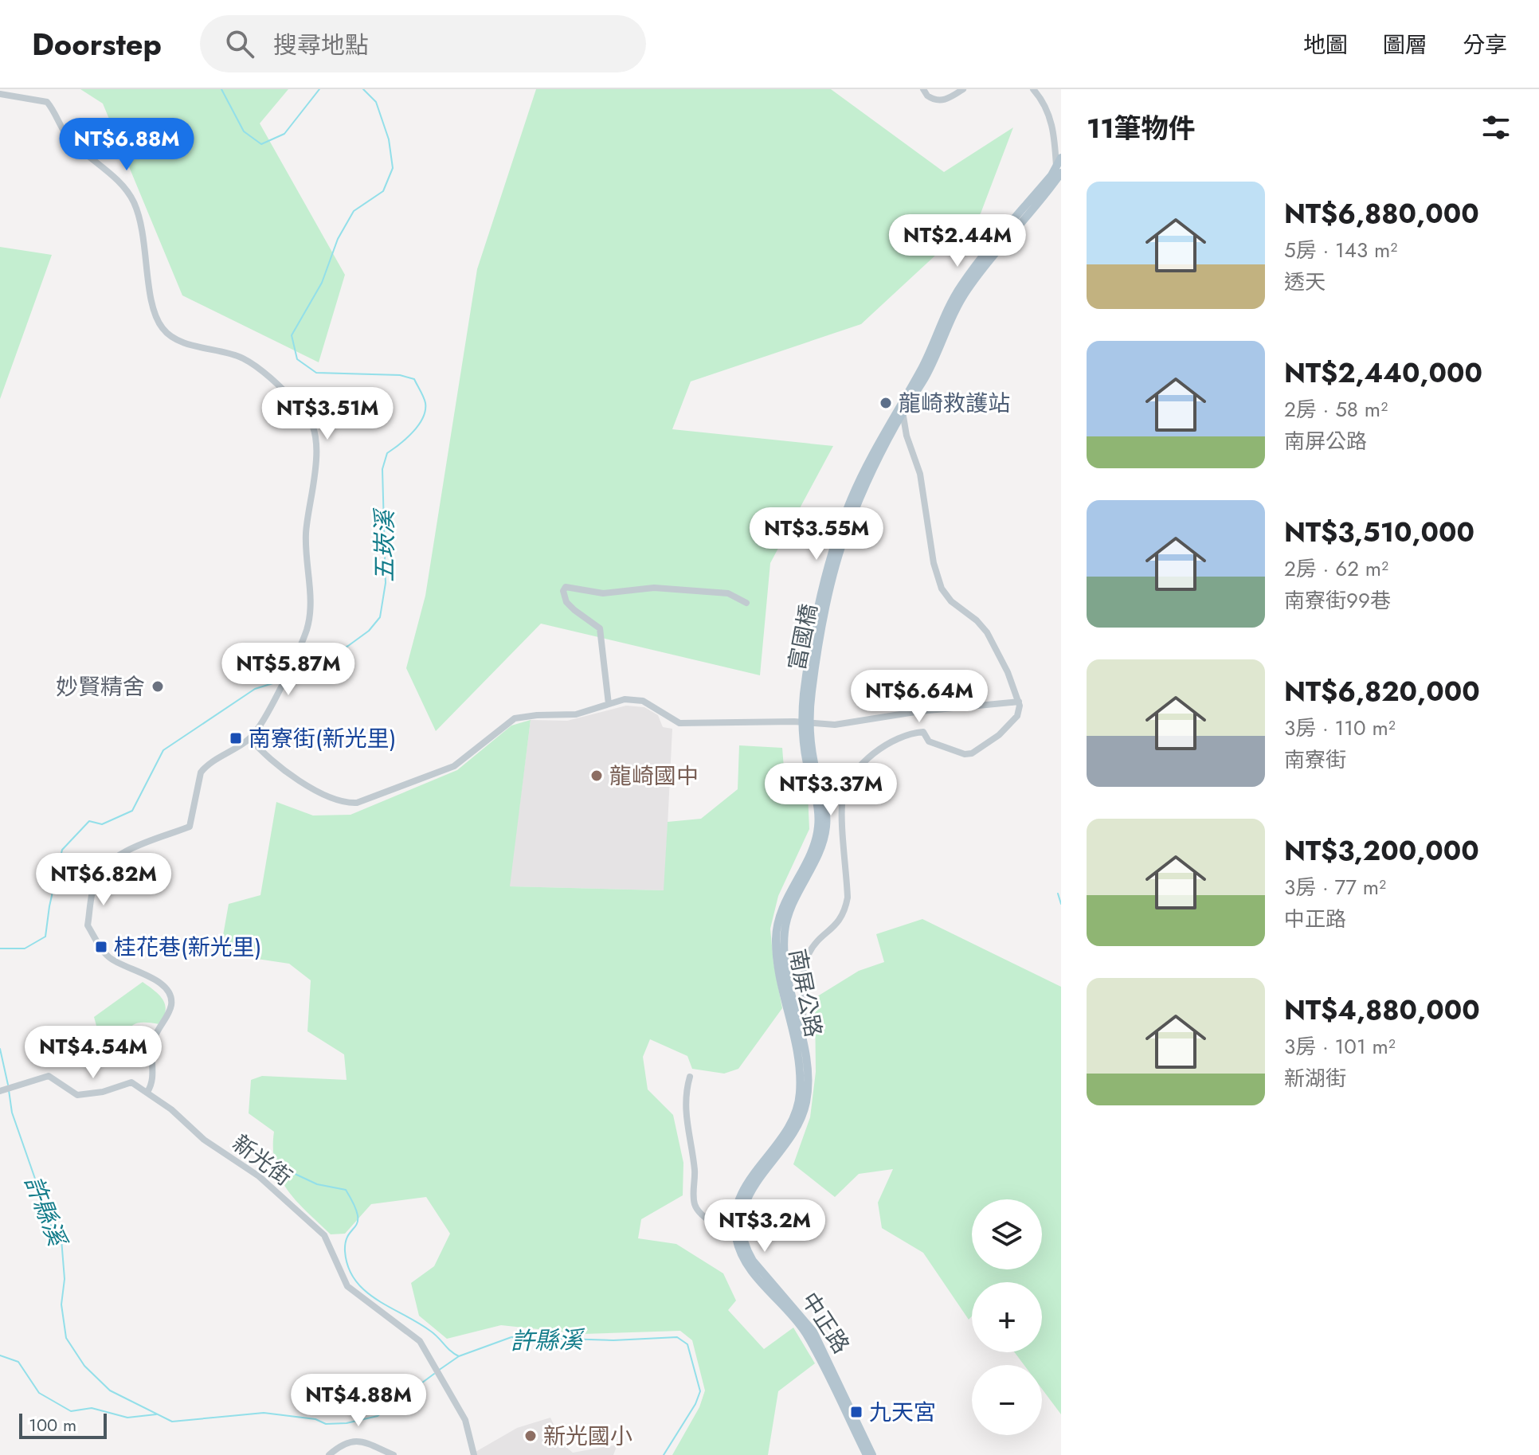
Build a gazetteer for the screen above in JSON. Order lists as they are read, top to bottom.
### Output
{
  "streets": {
    "main road": ["富國橋", "南屏公路", "中正路"],
    "street": ["新光街"]
  },
  "crossings": [
    ["富國橋", "南屏公路"],
    ["南屏公路", "中正路"]
  ],
  "water": ["五崁溪", "許縣溪"],
  "places": {
    "other": [
      "龍崎救護站",
      "妙賢精舍",
      "龍崎國中",
      "新光國小"
    ],
    "transit": ["南寮街(新光里)", "桂花巷(新光里)", "九天宮"]
  },
  "scale_bar": "100 m",
  "page": {
    "header": "Doorstep",
    "search": "搜尋地點",
    "nav": ["地圖", "圖層", "分享"],
    "heading": "11筆物件",
    "price": [
      "NT$6.88M",
      "NT$2.44M",
      "NT$3.51M",
      "NT$3.55M",
      "NT$5.87M",
      "NT$6.64M",
      "NT$3.37M",
      "NT$6.82M",
      "NT$4.54M",
      "NT$3.2M",
      "NT$4.88M"
    ],
    "list": [
      {
        "name": "NT$6,880,000",
        "note": "5房 · 143 m² · 透天"
      },
      {
        "name": "NT$2,440,000",
        "note": "2房 · 58 m² · 南屏公路"
      },
      {
        "name": "NT$3,510,000",
        "note": "2房 · 62 m² · 南寮街99巷"
      },
      {
        "name": "NT$6,820,000",
        "note": "3房 · 110 m² · 南寮街"
      },
      {
        "name": "NT$3,200,000",
        "note": "3房 · 77 m² · 中正路"
      },
      {
        "name": "NT$4,880,000",
        "note": "3房 · 101 m² · 新湖街"
      }
    ],
    "map_buttons": ["+", "−"],
    "scale": "100 m"
  }
}
